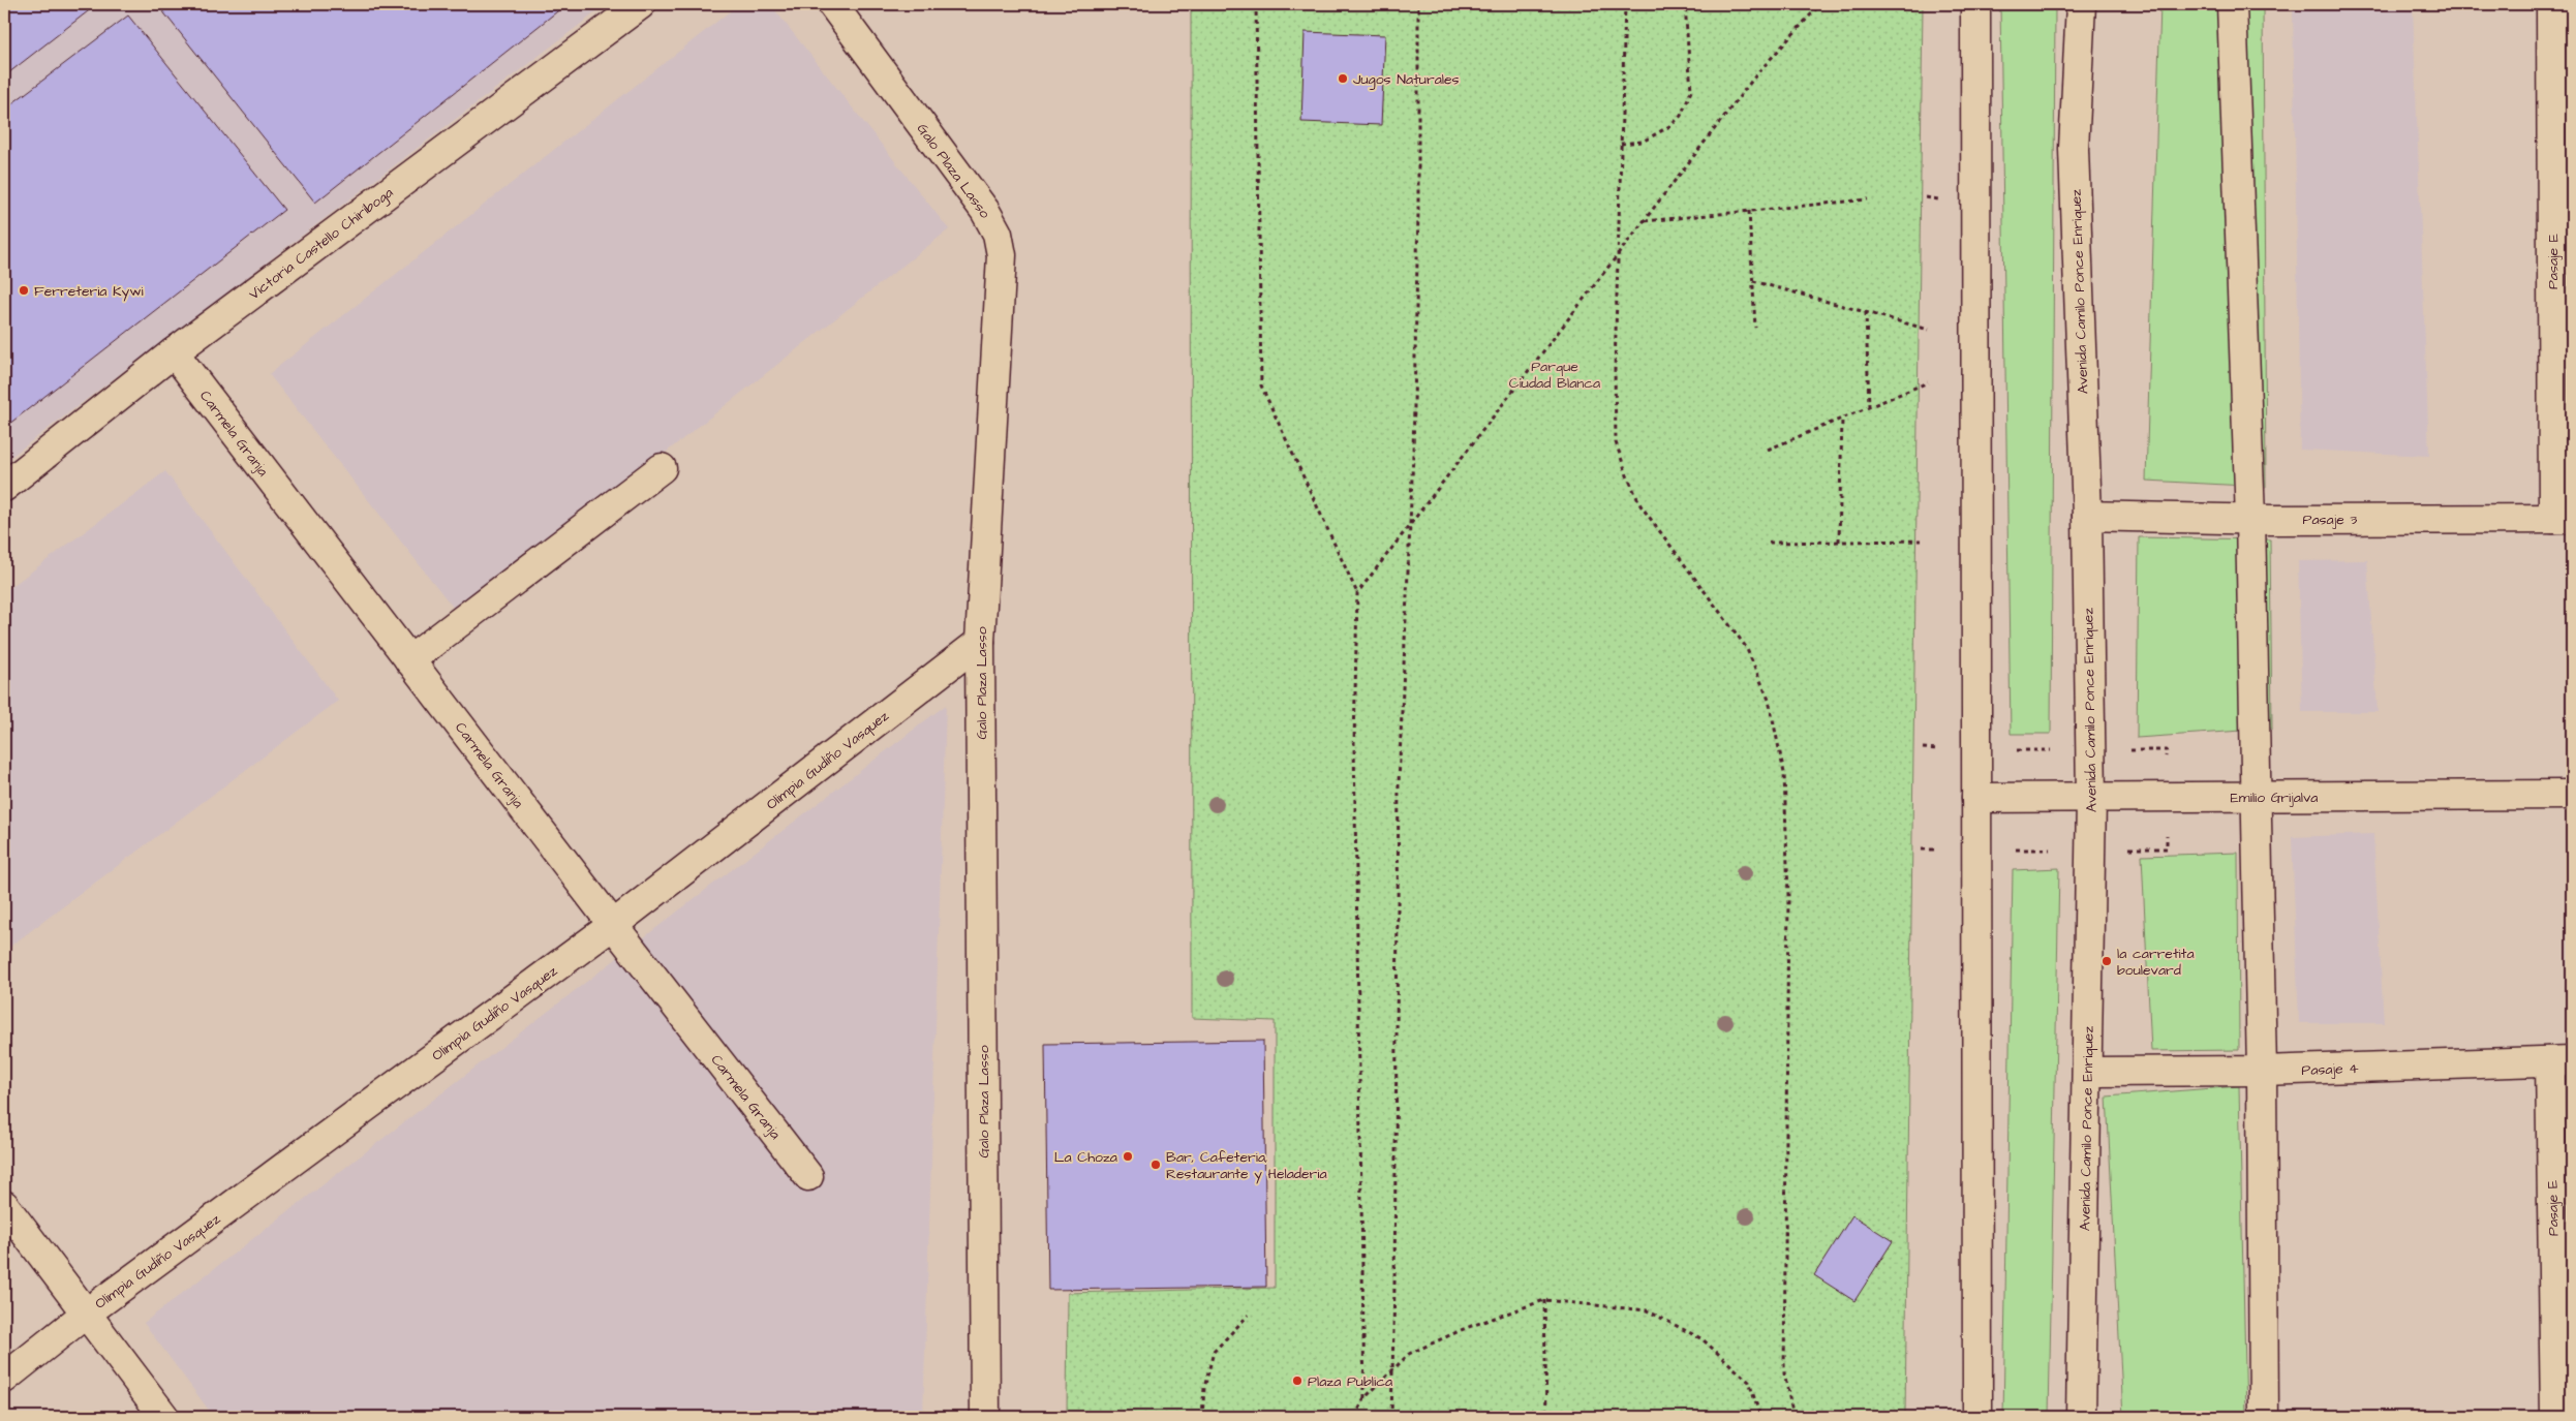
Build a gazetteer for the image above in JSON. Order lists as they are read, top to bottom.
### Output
{
  "streets": {
    "street": [
      "Galo Plaza Lasso",
      "Victoria Castello Chiriboga",
      "Pasaje E",
      "Avenida Camilo Ponce Enriquez",
      "Carmela Granja",
      "Pasaje 3",
      "Olimpia Gudiño Vasquez",
      "Emilio Grijalva",
      "Pasaje 4"
    ]
  },
  "crossings": [
    ["Galo Plaza Lasso", "Olimpia Gudiño Vasquez"],
    ["Victoria Castello Chiriboga", "Carmela Granja"],
    ["Pasaje E", "Pasaje 3"],
    ["Pasaje E", "Pasaje 4"],
    ["Avenida Camilo Ponce Enriquez", "Pasaje 3"],
    ["Avenida Camilo Ponce Enriquez", "Emilio Grijalva"],
    ["Avenida Camilo Ponce Enriquez", "Pasaje 4"],
    ["Carmela Granja", "Olimpia Gudiño Vasquez"]
  ],
  "parks": ["Parque Ciudad Blanca"],
  "places": [
    "Jugos Naturales",
    "Ferreteria Kywi",
    "la carretita boulevard",
    "La Choza",
    "Bar, Cafeteria, Restaurante y Heladeria",
    "Plaza Publica"
  ]
}
